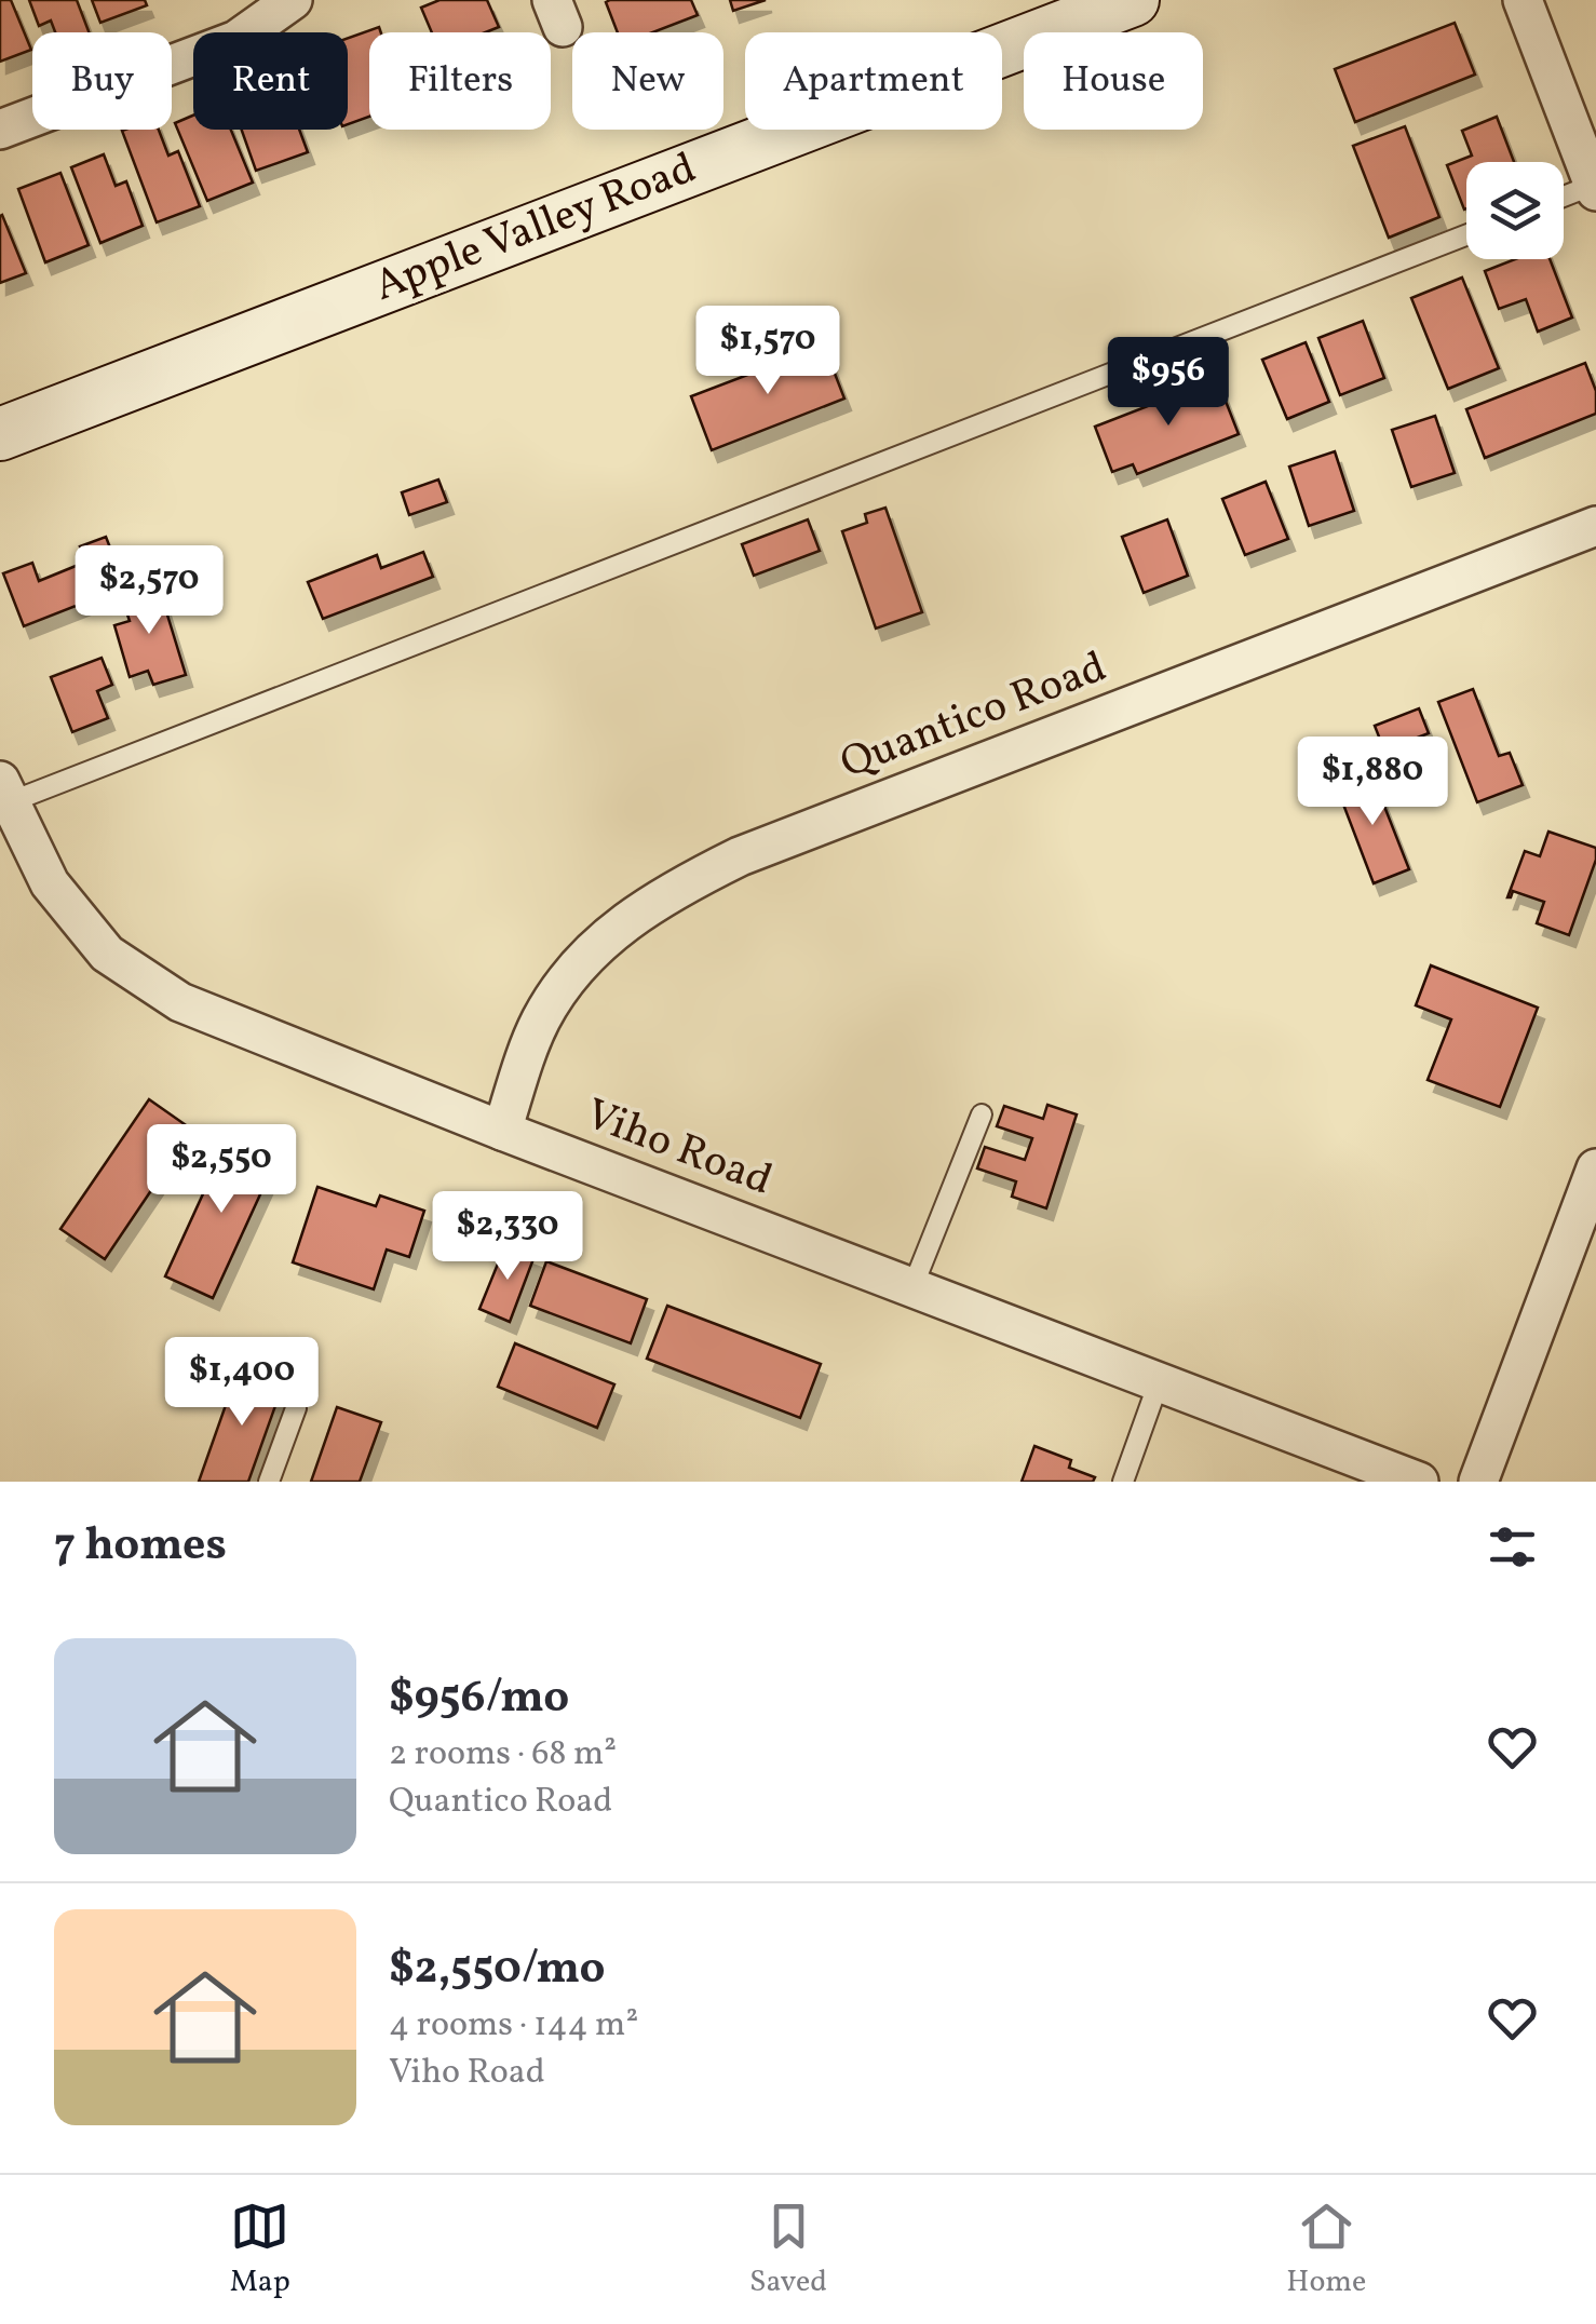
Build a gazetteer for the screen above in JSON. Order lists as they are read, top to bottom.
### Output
{
  "streets": {
    "street": ["Apple Valley Road", "Quantico Road", "Viho Road"]
  },
  "crossings": [
    ["Quantico Road", "Viho Road"]
  ],
  "page": {
    "chip": [
      "Buy",
      "Rent",
      "Filters",
      "New",
      "Apartment",
      "House"
    ],
    "price": [
      "$1,570",
      "$956",
      "$2,570",
      "$1,880",
      "$2,550",
      "$2,330",
      "$1,400"
    ],
    "heading": "7 homes",
    "list": [
      {
        "name": "$956/mo",
        "note": "2 rooms · 68 m² · Quantico Road"
      },
      {
        "name": "$2,550/mo",
        "note": "4 rooms · 144 m² · Viho Road"
      }
    ],
    "tabs": ["Map", "Saved", "Home"]
  }
}
